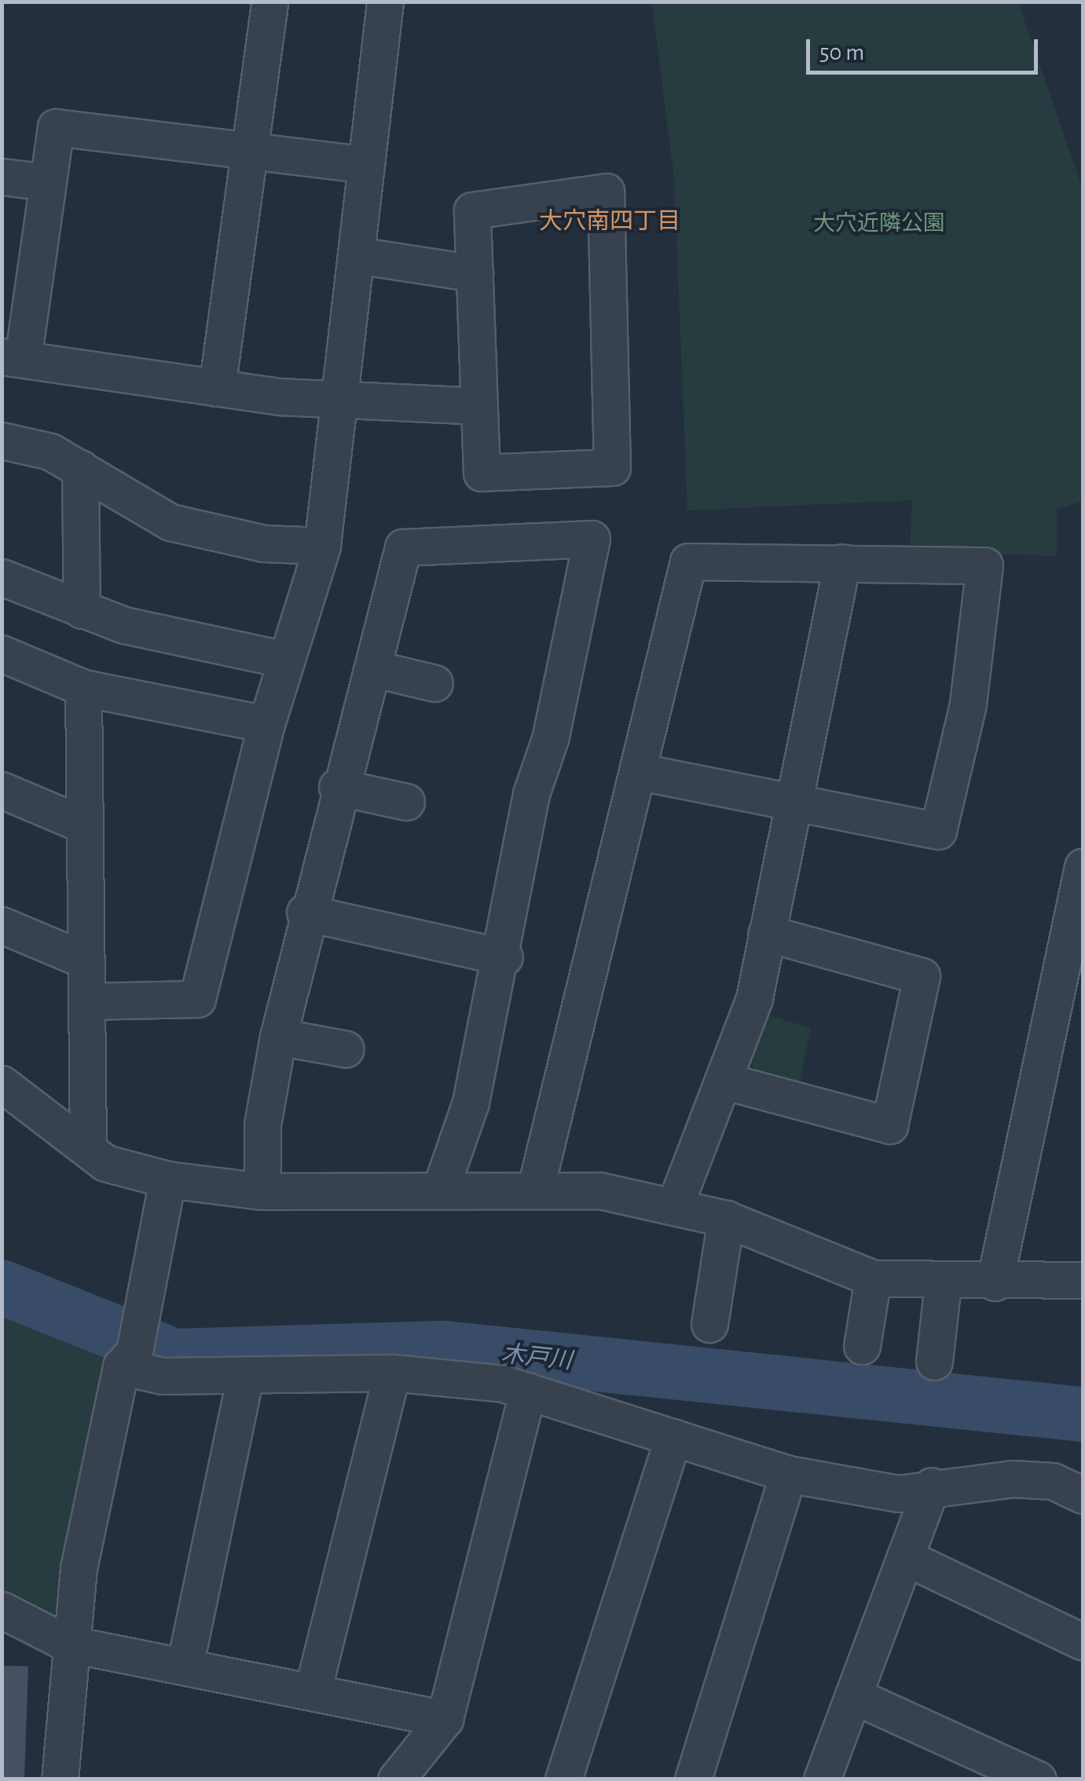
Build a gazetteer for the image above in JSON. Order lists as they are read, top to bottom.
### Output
{
  "districts": ["大穴南四丁目"],
  "water": ["木戸川"],
  "parks": ["大穴近隣公園"],
  "scale_bar": "50 m"
}
